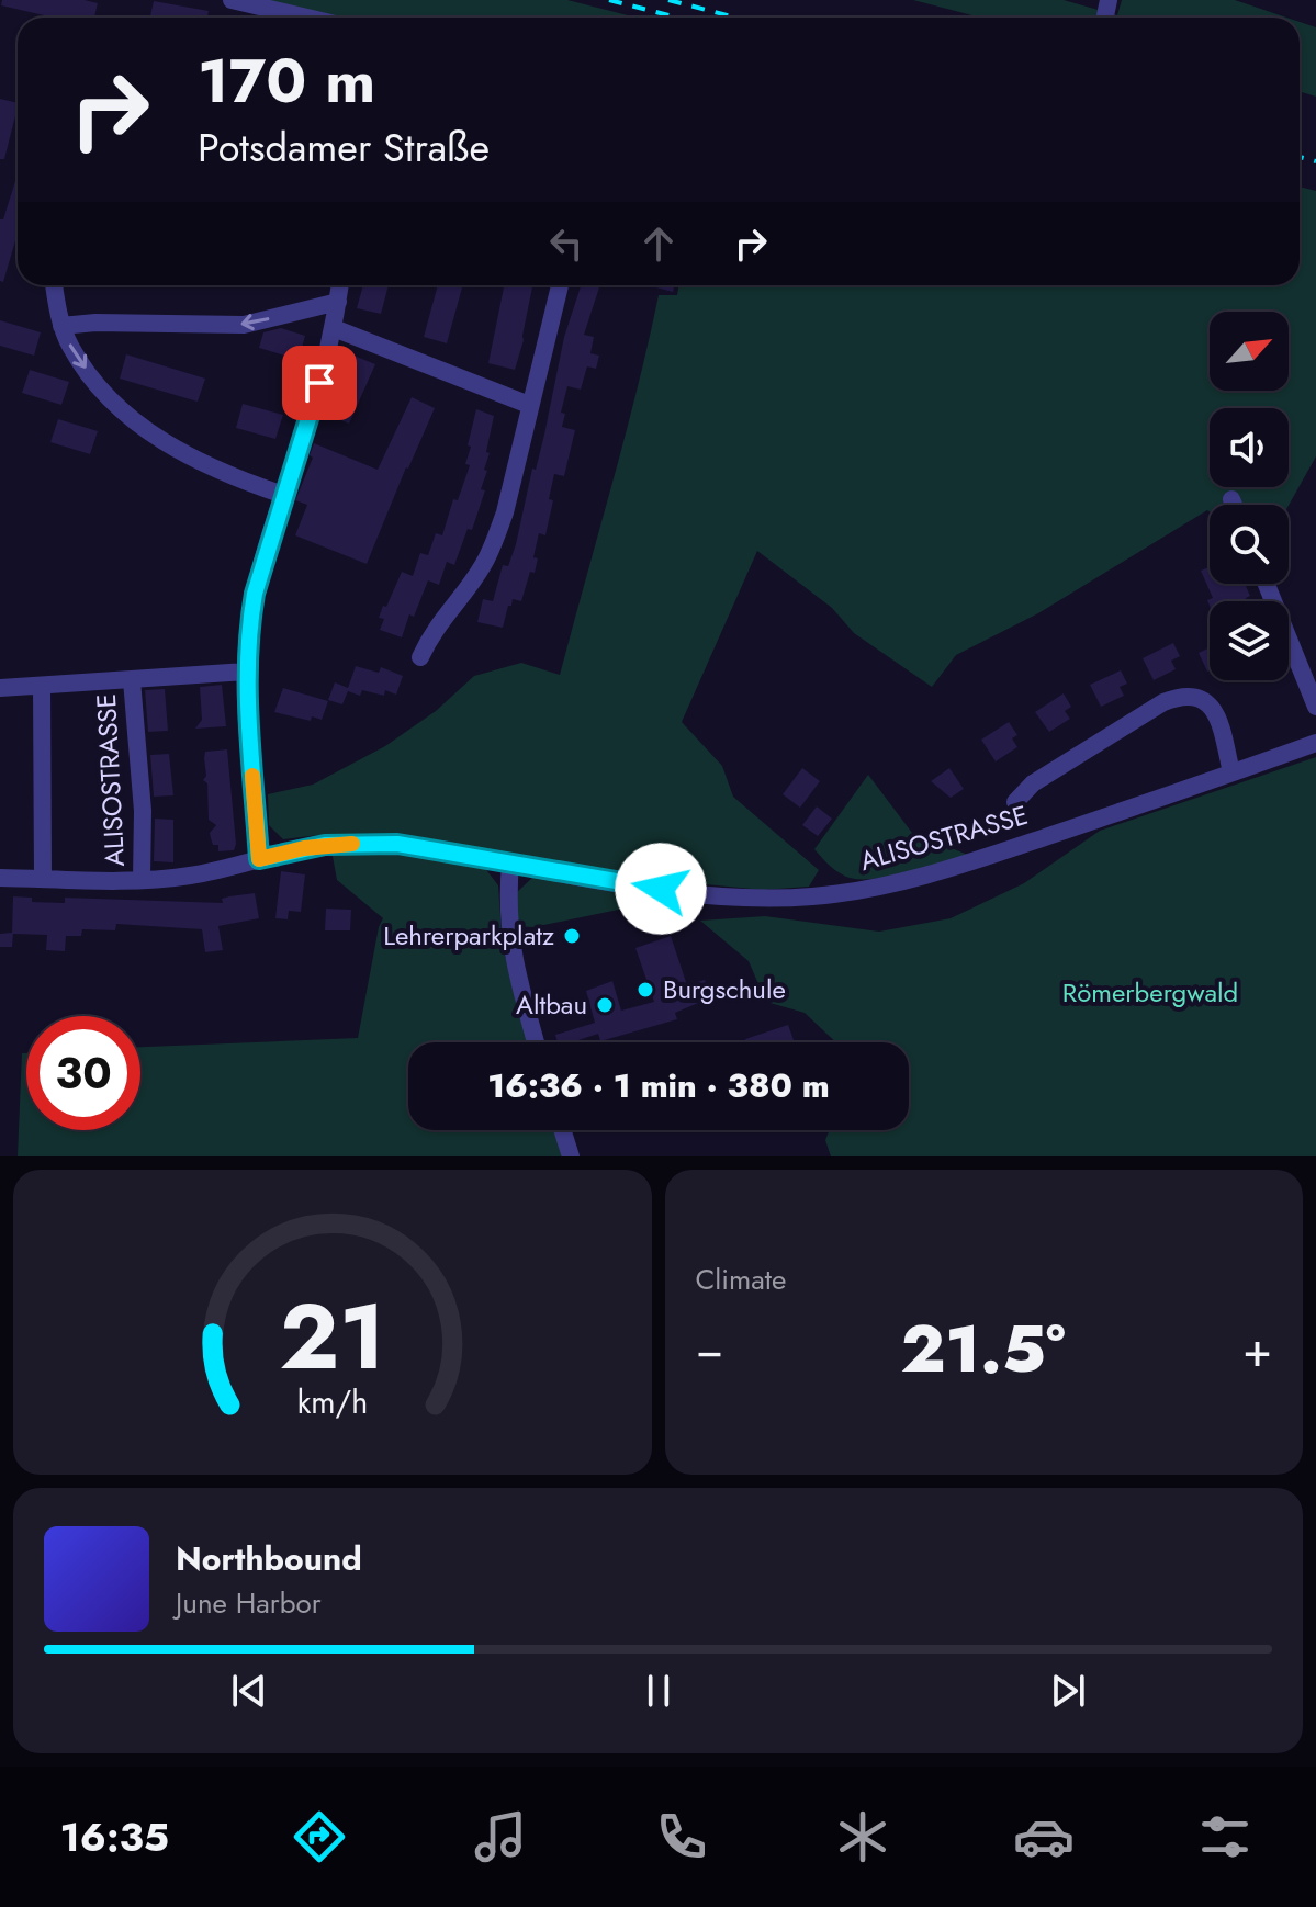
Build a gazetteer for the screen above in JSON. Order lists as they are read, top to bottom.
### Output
{
  "streets": {
    "street": ["ALISOSTRASSE"]
  },
  "parks": ["Römerbergwald"],
  "places": ["Lehrerparkplatz", "Burgschule", "Altbau"],
  "north": "top right",
  "page": {
    "turn": ["170 m", "Potsdamer Straße"],
    "limit": "30",
    "trip": "16:36 · 1 min · 380 m",
    "tile": "Climate",
    "heat": ["−", "21.5°", "+"],
    "song": ["Northbound", "June Harbor"],
    "tabs": "16:35",
    "gauge": ["21", "km/h"]
  }
}
